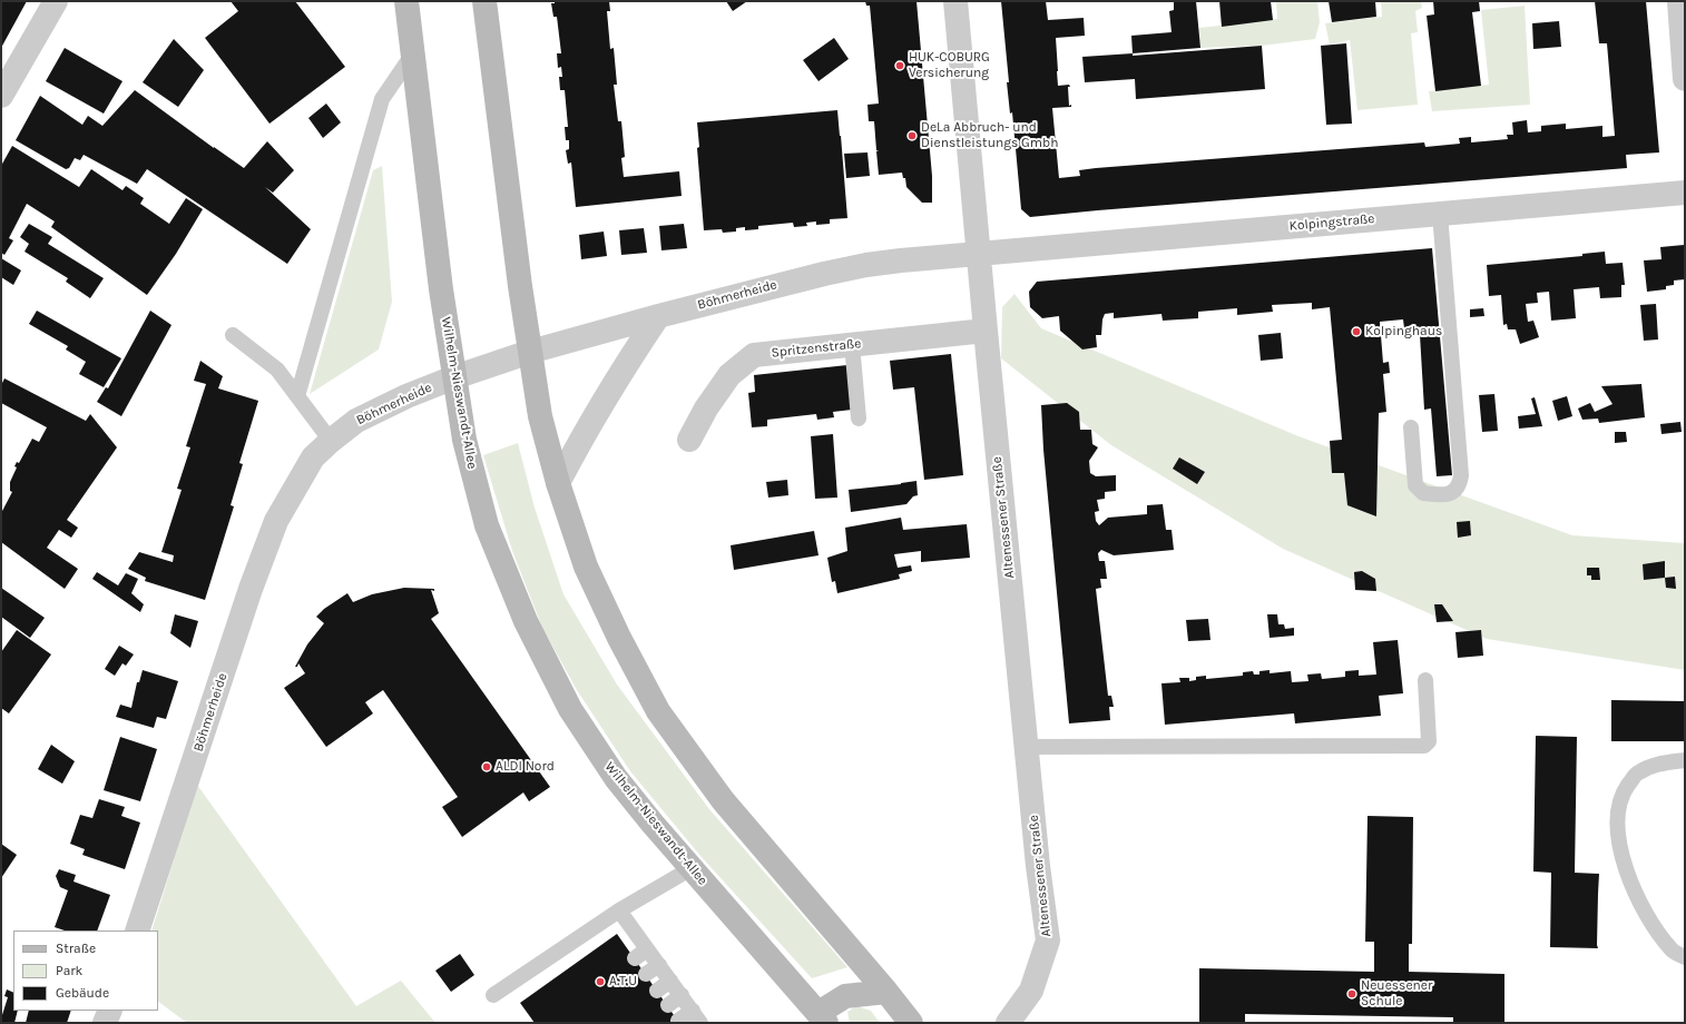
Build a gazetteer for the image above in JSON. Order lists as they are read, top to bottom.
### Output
{
  "streets": {
    "main road": ["Wilhelm-Nieswandt-Allee"],
    "street": [
      "Kolpingstraße",
      "Böhmerheide",
      "Spritzenstraße",
      "Altenessener Straße"
    ]
  },
  "crossings": [
    ["Kolpingstraße", "Böhmerheide"],
    ["Kolpingstraße", "Altenessener Straße"],
    ["Böhmerheide", "Wilhelm-Nieswandt-Allee"],
    ["Böhmerheide", "Altenessener Straße"],
    ["Spritzenstraße", "Altenessener Straße"]
  ],
  "places": [
    "HUK-COBURG Versicherung",
    "DeLa Abbruch- und Dienstleistungs Gmbh",
    "Kolpinghaus",
    "ALDI Nord",
    "A.T.U",
    "Neuessener Schule"
  ],
  "legend": ["Straße", "Park", "Gebäude"]
}
